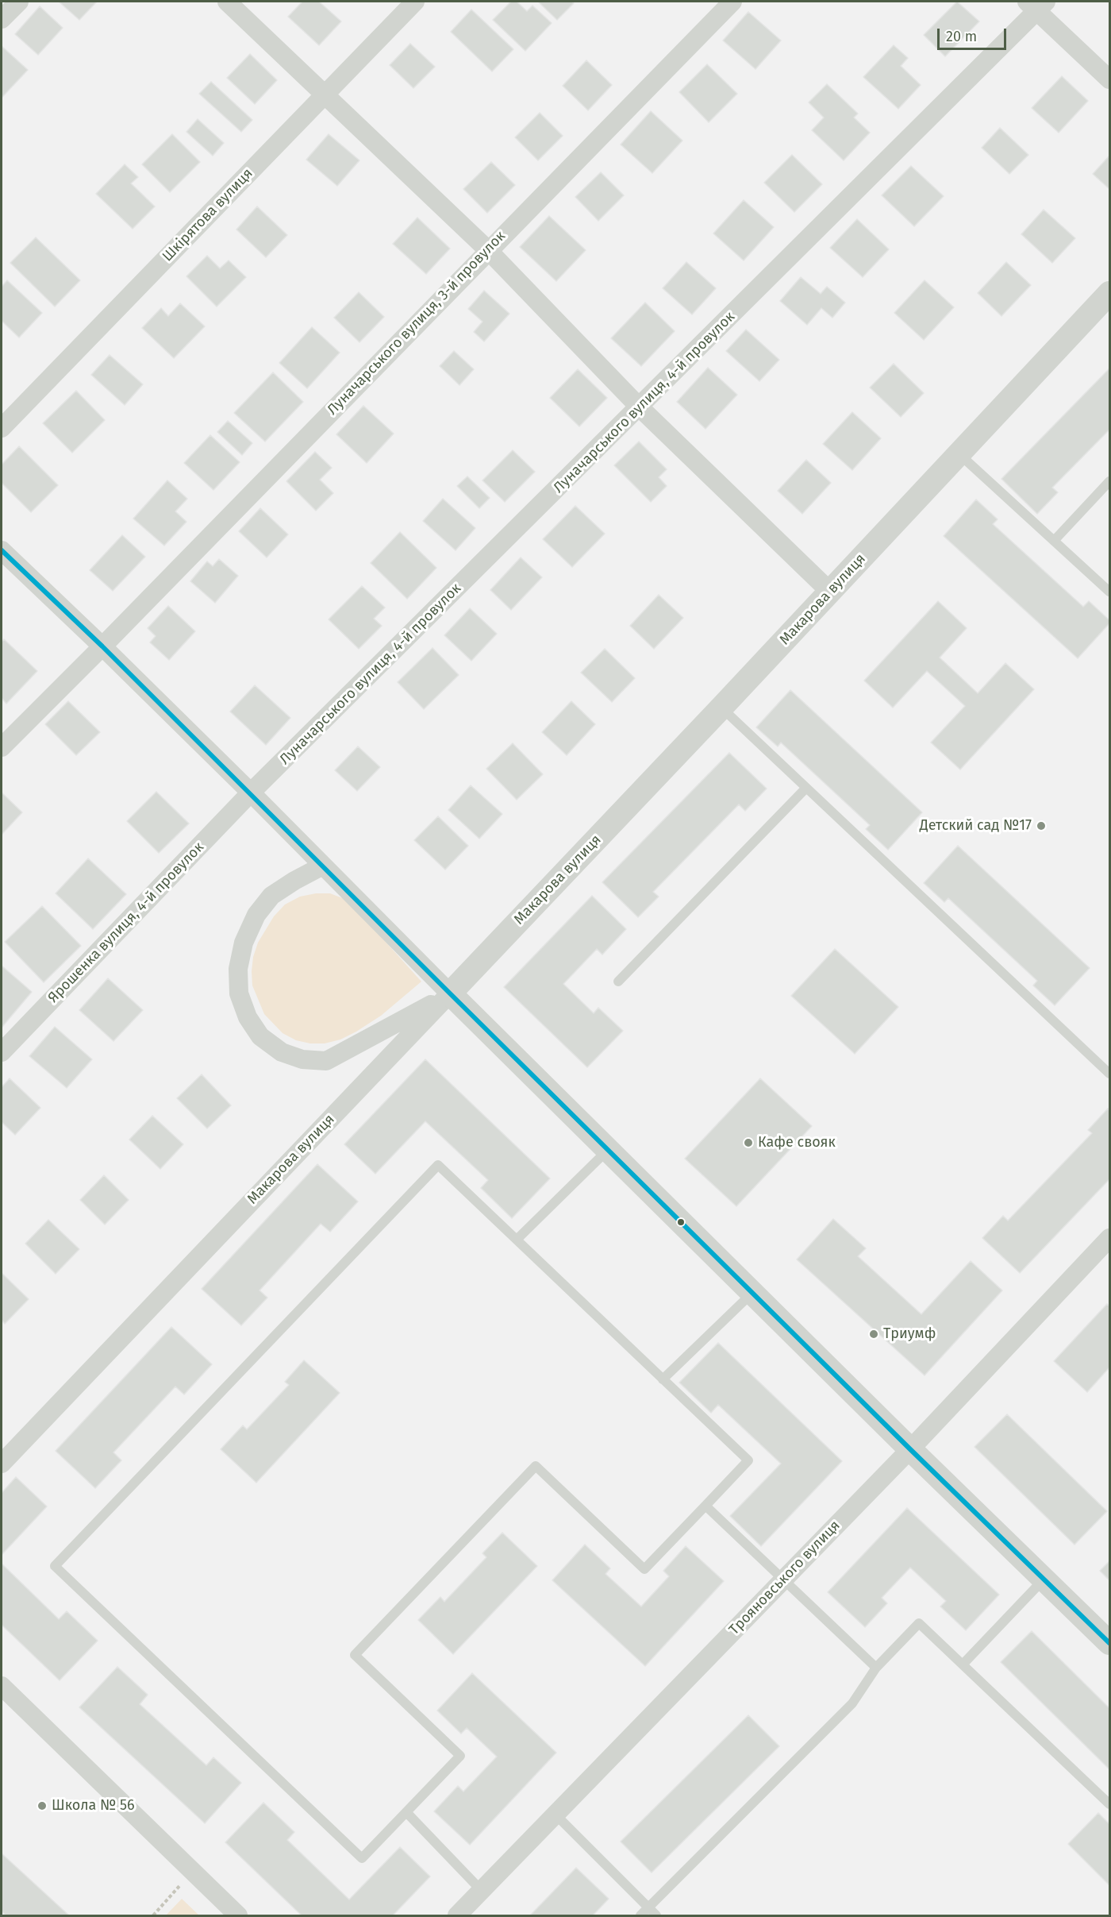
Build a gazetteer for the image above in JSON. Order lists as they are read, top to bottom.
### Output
{
  "streets": {
    "street": [
      "Шкірятова вулиця",
      "Луначарського вулиця, 3-й провулок",
      "Луначарського вулиця, 4-й провулок",
      "Макарова вулиця",
      "Ярошенка вулиця, 4-й провулок",
      "Трояновського вулиця"
    ]
  },
  "crossings": [
    ["Луначарського вулиця, 4-й провулок", "Ярошенка вулиця, 4-й провулок"]
  ],
  "places": [
    "Детский сад №17",
    "Кафе свояк",
    "Триумф",
    "Школа № 56"
  ],
  "scale_bar": "20 m"
}
